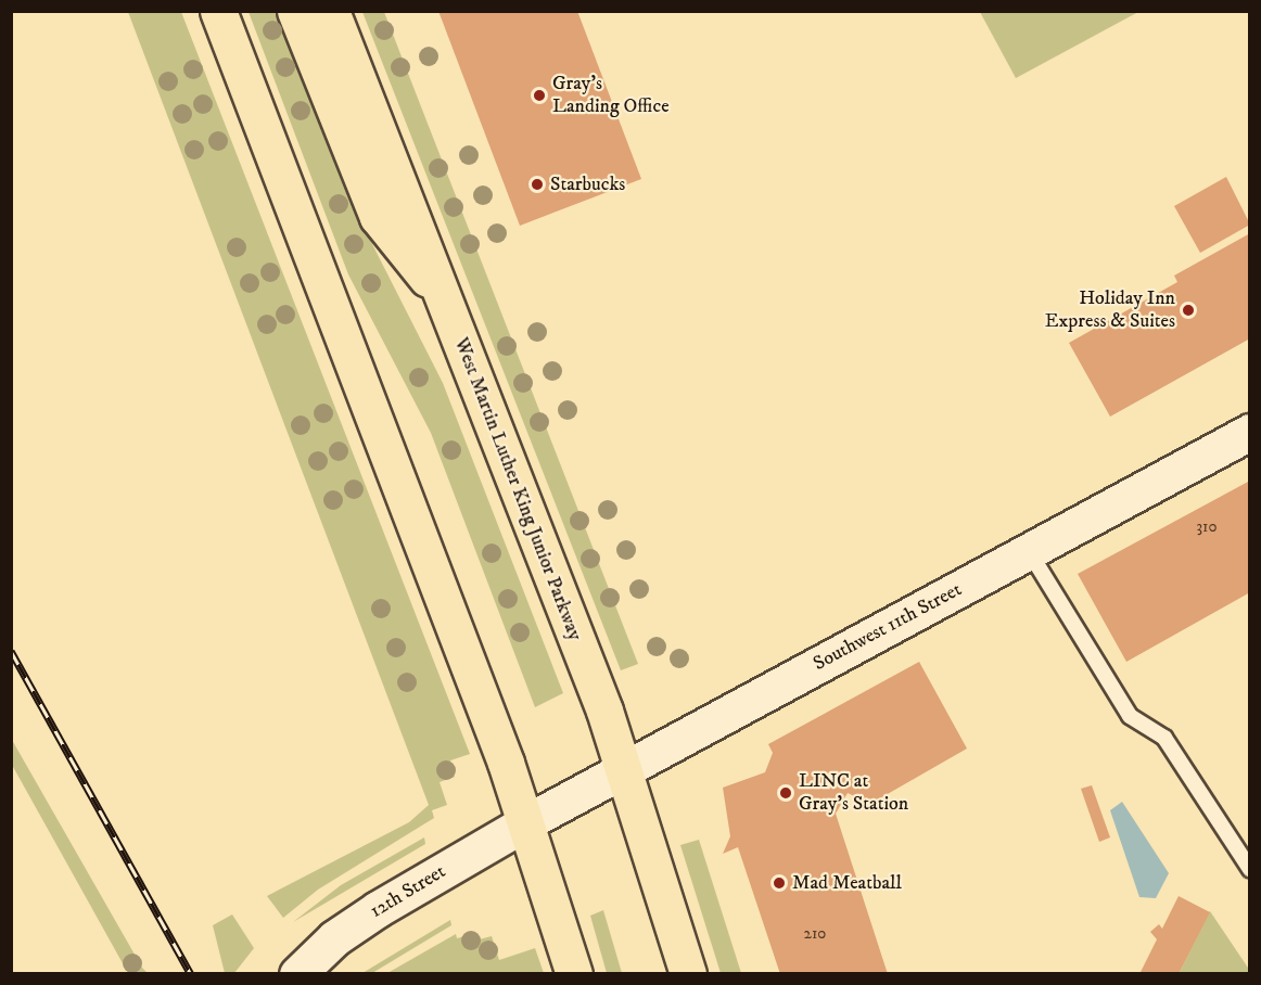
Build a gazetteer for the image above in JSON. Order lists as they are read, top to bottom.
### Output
{
  "streets": {
    "main road": ["West Martin Luther King Junior Parkway"],
    "street": ["Southwest 11th Street", "12th Street"]
  },
  "crossings": [
    ["West Martin Luther King Junior Parkway", "Southwest 11th Street"],
    ["Southwest 11th Street", "12th Street"]
  ],
  "places": [
    "Gray's Landing Office",
    "Starbucks",
    "Holiday Inn Express & Suites",
    "LINC at Gray's Station",
    "Mad Meatball"
  ],
  "house_numbers": ["310", "210"]
}
